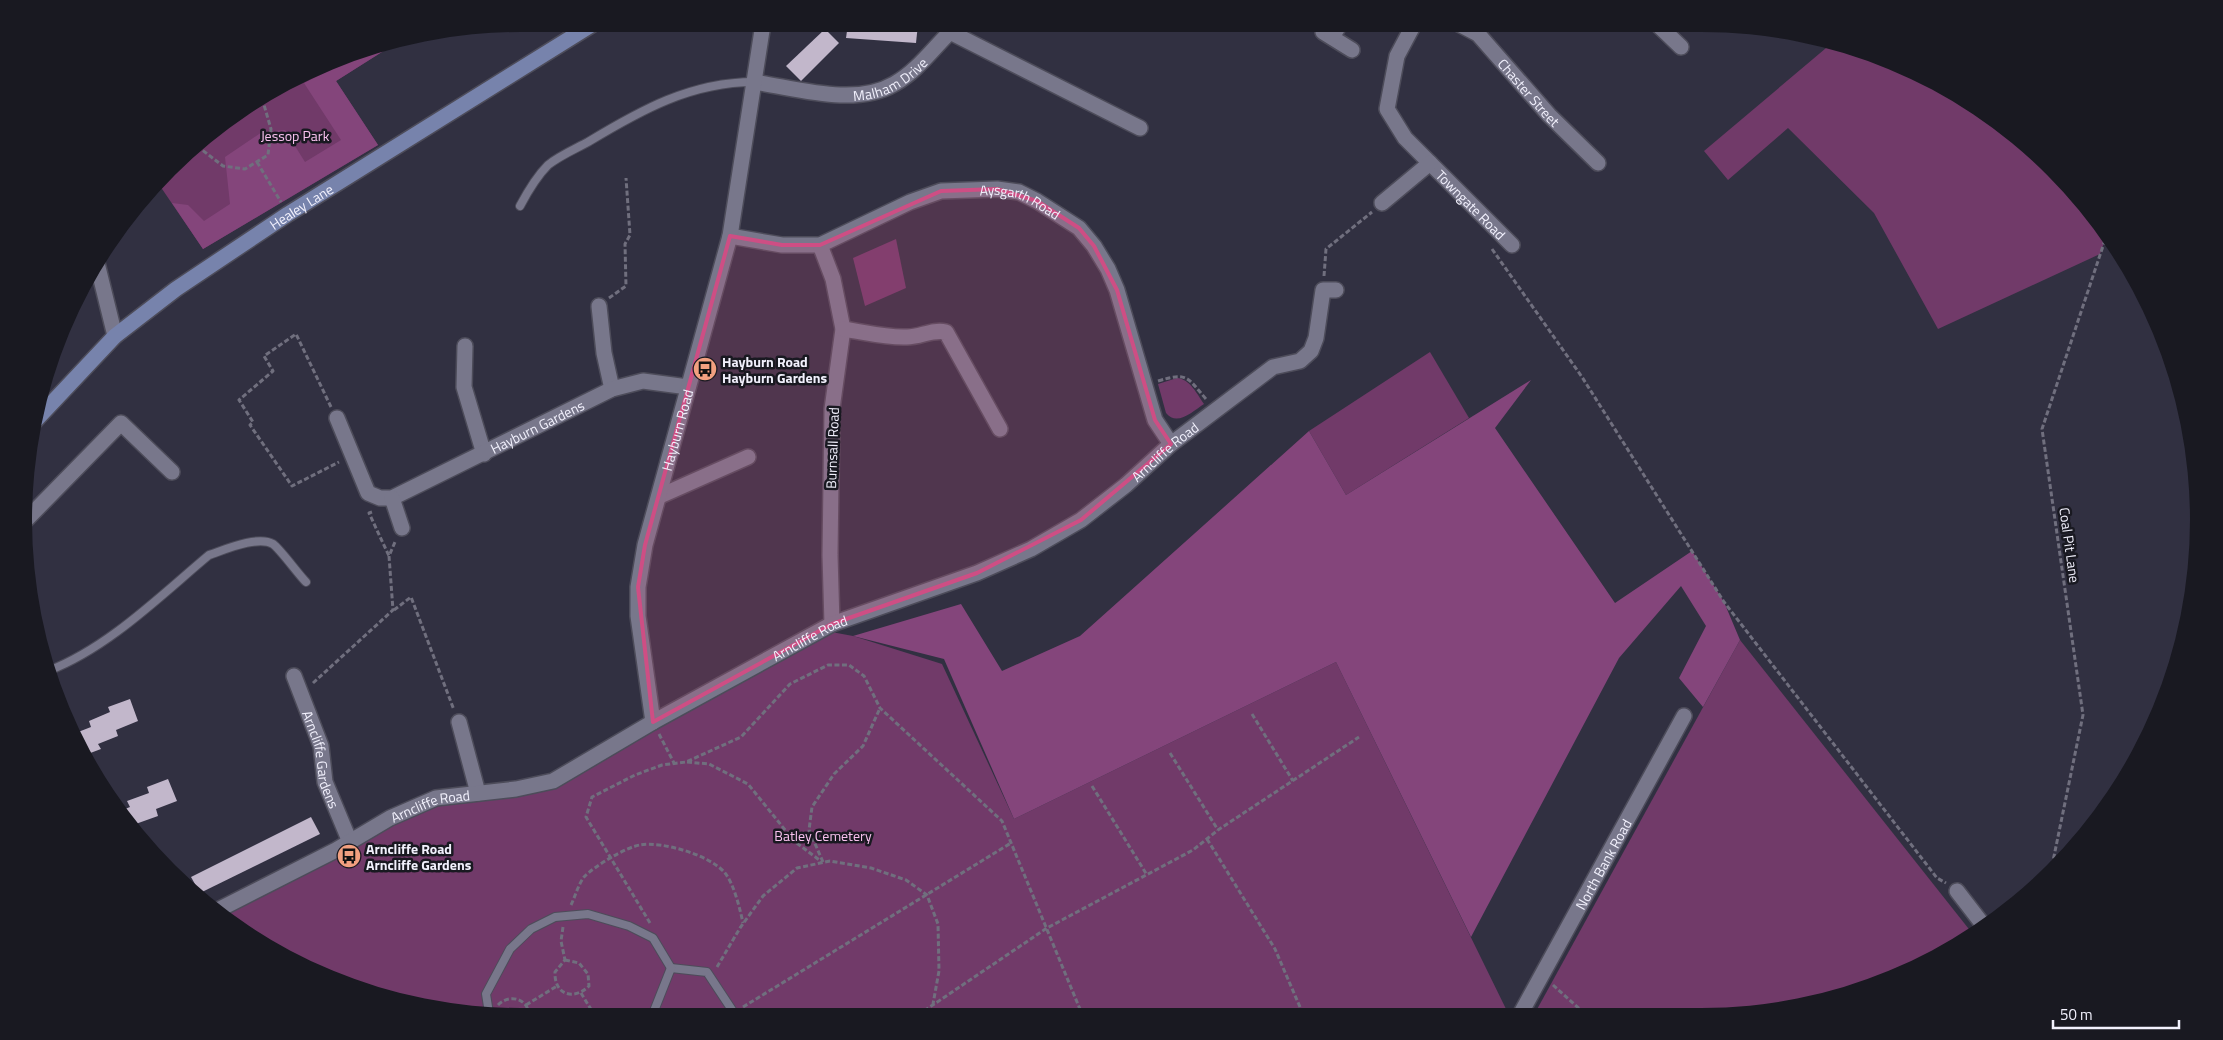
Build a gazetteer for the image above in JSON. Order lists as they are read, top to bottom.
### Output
{
  "streets": {
    "main road": ["Healey Lane"],
    "street": [
      "Malham Drive",
      "Chaster Street",
      "Aysgarth Road",
      "Towngate Road",
      "Hayburn Gardens",
      "Hayburn Road",
      "Burnsall Road",
      "Arncliffe Road",
      "Arncliffe Gardens",
      "North Bank Road"
    ],
    "path": ["Coal Pit Lane"]
  },
  "crossings": [
    ["Malham Drive", "Hayburn Road"],
    ["Aysgarth Road", "Hayburn Road"],
    ["Aysgarth Road", "Burnsall Road"],
    ["Aysgarth Road", "Arncliffe Road"],
    ["Hayburn Gardens", "Hayburn Road"],
    ["Hayburn Road", "Arncliffe Road"],
    ["Burnsall Road", "Arncliffe Road"],
    ["Arncliffe Road", "Arncliffe Gardens"]
  ],
  "parks": ["Jessop Park", "Batley Cemetery"],
  "places": {
    "bus stop": ["Hayburn Road Hayburn Gardens", "Arncliffe Road Arncliffe Gardens"]
  },
  "scale_bar": "50 m"
}
